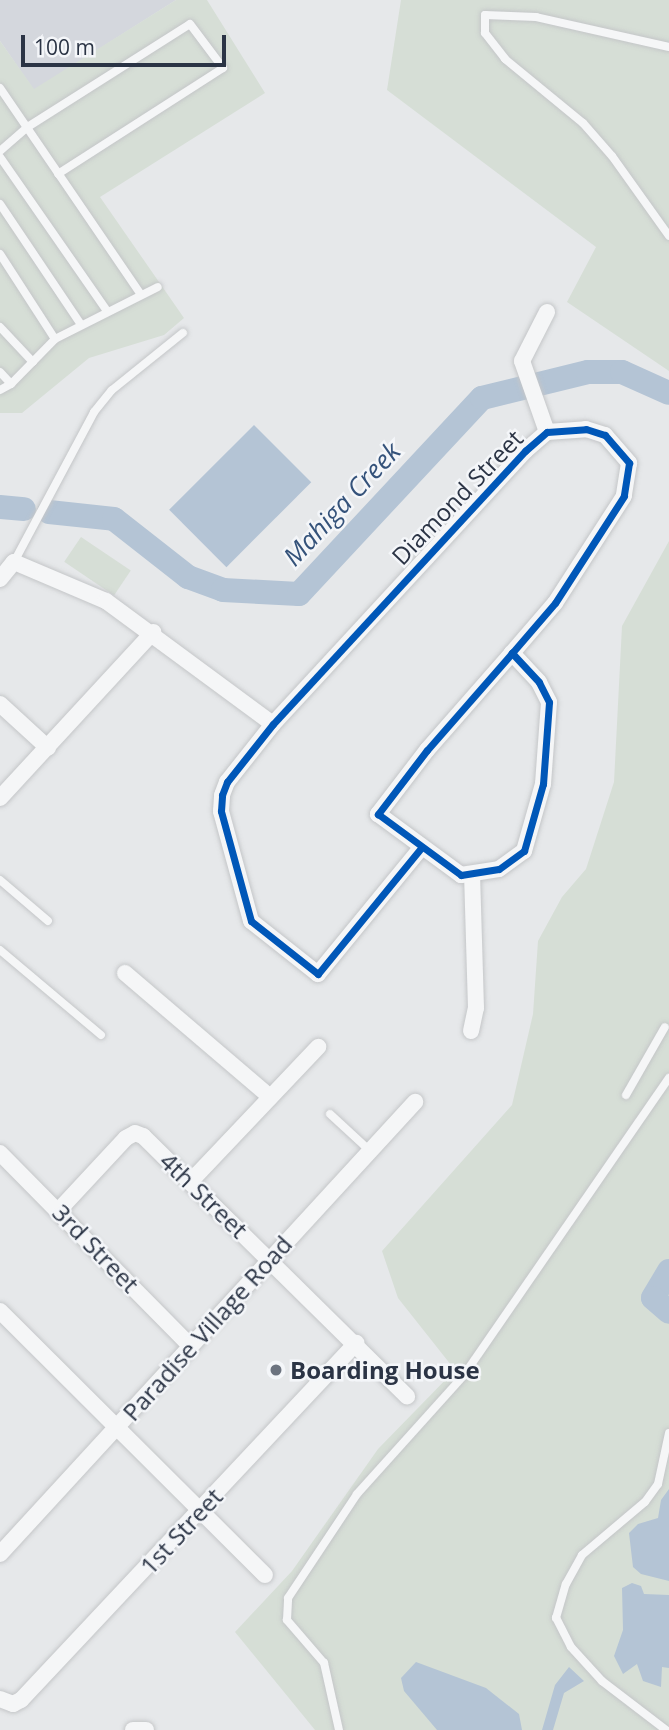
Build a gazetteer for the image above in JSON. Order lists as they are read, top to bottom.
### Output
{
  "streets": {
    "street": [
      "Diamond Street",
      "4th Street",
      "3rd Street",
      "Paradise Village Road",
      "1st Street"
    ]
  },
  "crossings": [
    ["4th Street", "3rd Street"],
    ["4th Street", "Paradise Village Road"],
    ["4th Street", "1st Street"],
    ["3rd Street", "Paradise Village Road"]
  ],
  "water": ["Mahiga Creek"],
  "places": ["Boarding House"],
  "scale_bar": "100 m"
}
